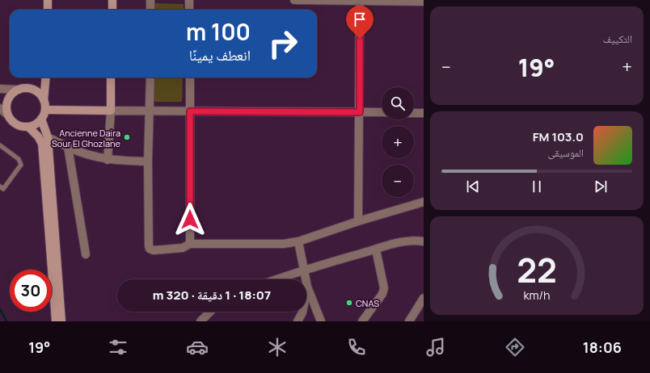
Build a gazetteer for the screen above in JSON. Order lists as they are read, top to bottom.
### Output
{
  "places": ["Ancienne Daira Sour El Ghozlane", "CNAS"],
  "page": {
    "tile": "التكييف",
    "turn": ["100 m", "انعطف يمينًا"],
    "heat": ["−", "19°", "+"],
    "map_buttons": ["+", "−"],
    "song": ["103.0 FM", "الموسيقى"],
    "limit": "30",
    "trip": "18:07 · 1 دقيقة · 320 m",
    "tabs": ["18:06", "19°"],
    "gauge": ["22", "km/h"]
  }
}
